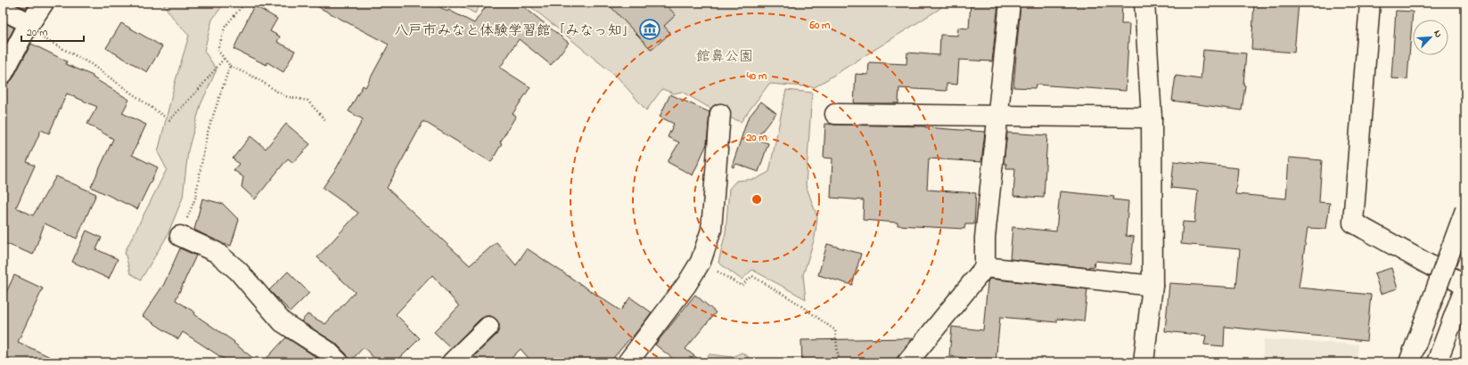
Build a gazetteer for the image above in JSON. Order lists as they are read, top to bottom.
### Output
{
  "parks": ["館鼻公園"],
  "places": {
    "museum": ["八戸市みなと体験学習館「みなっ知」"]
  },
  "scale_bar": "20 m",
  "north": "top right",
  "rings": ["60 m", "40 m", "20 m"]
}
